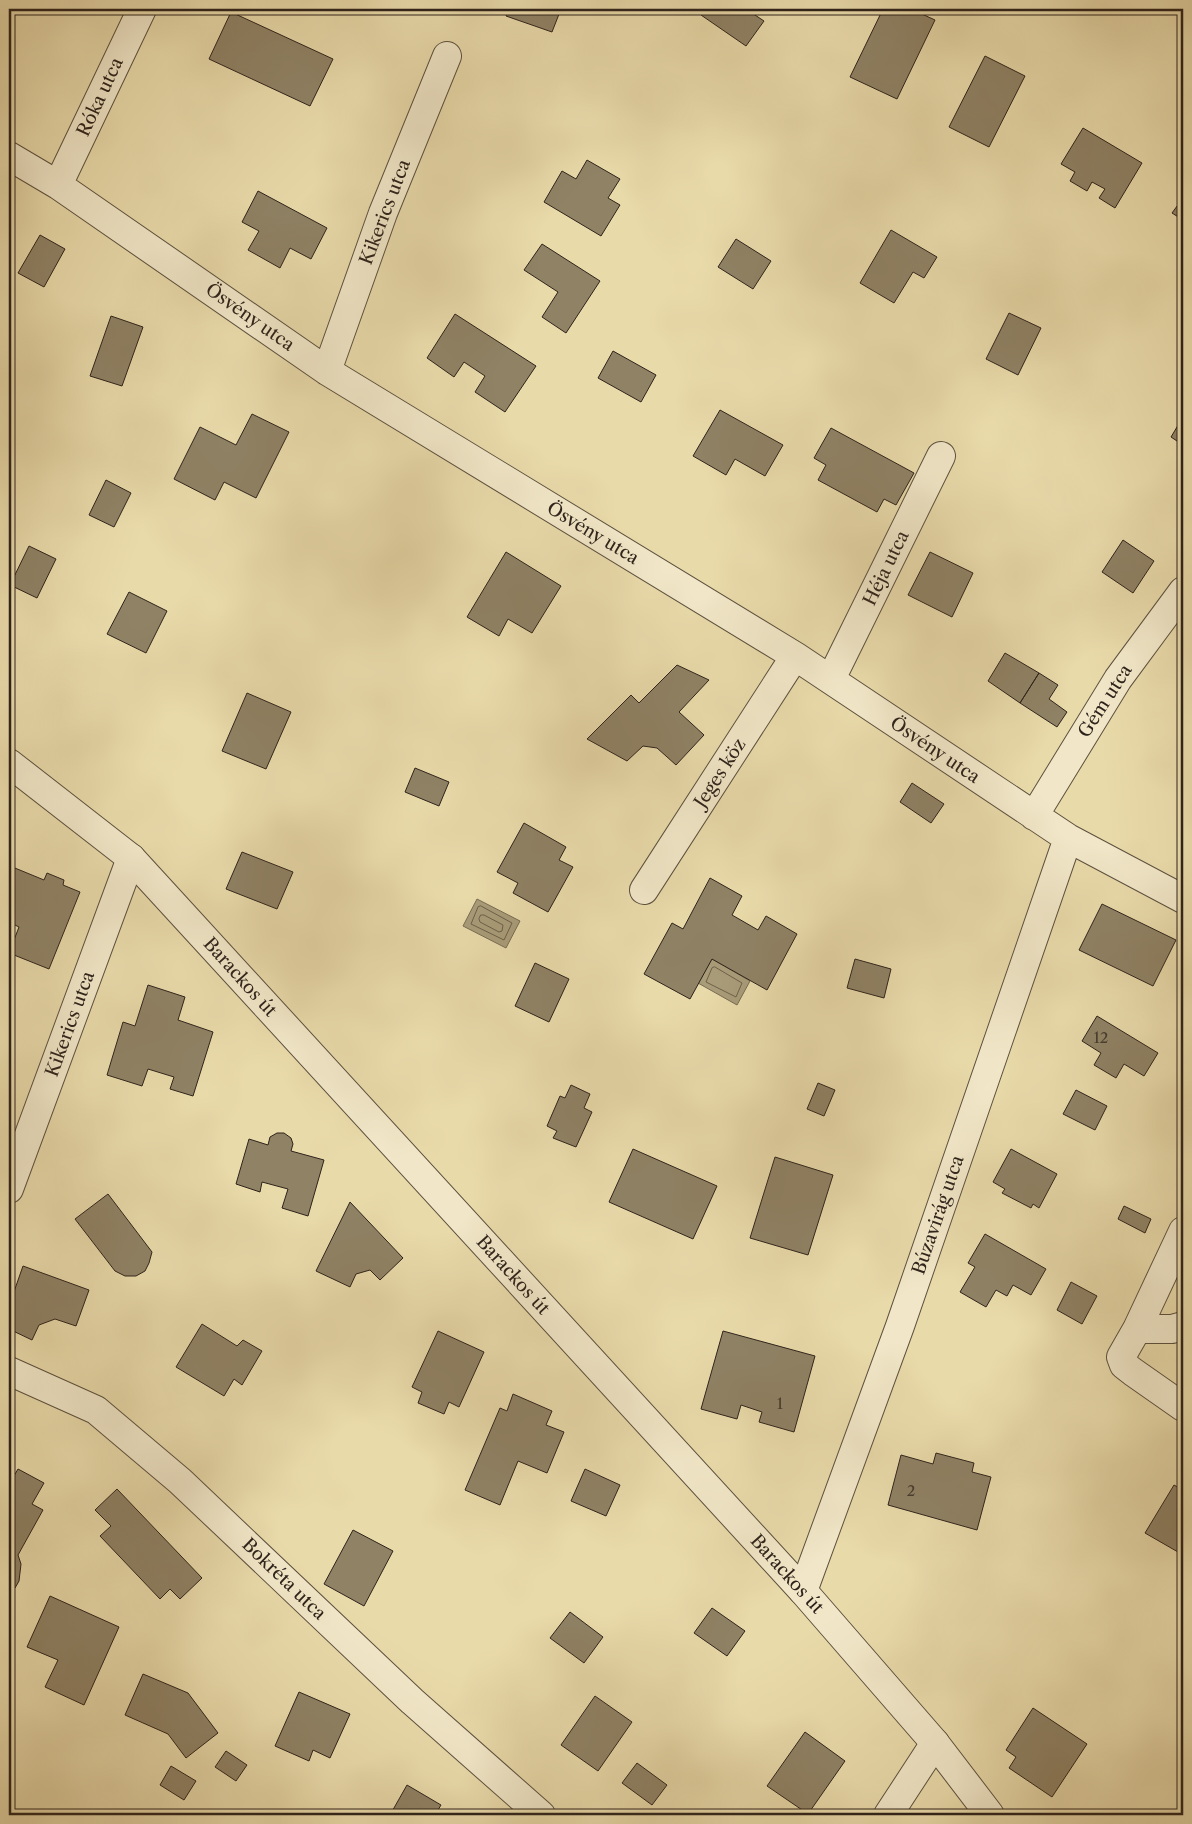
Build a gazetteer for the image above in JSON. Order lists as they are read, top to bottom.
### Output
{
  "streets": {
    "street": [
      "Róka utca",
      "Kikerics utca",
      "Ösvény utca",
      "Héja utca",
      "Gém utca",
      "Jeges köz",
      "Barackos út",
      "Búzavirág utca",
      "Bokréta utca"
    ]
  },
  "crossings": [
    ["Róka utca", "Ösvény utca"],
    ["Kikerics utca", "Ösvény utca"],
    ["Kikerics utca", "Barackos út"],
    ["Ösvény utca", "Héja utca"],
    ["Ösvény utca", "Gém utca"],
    ["Ösvény utca", "Jeges köz"],
    ["Ösvény utca", "Búzavirág utca"],
    ["Barackos út", "Búzavirág utca"]
  ],
  "house_numbers": ["12", "1", "2"]
}
